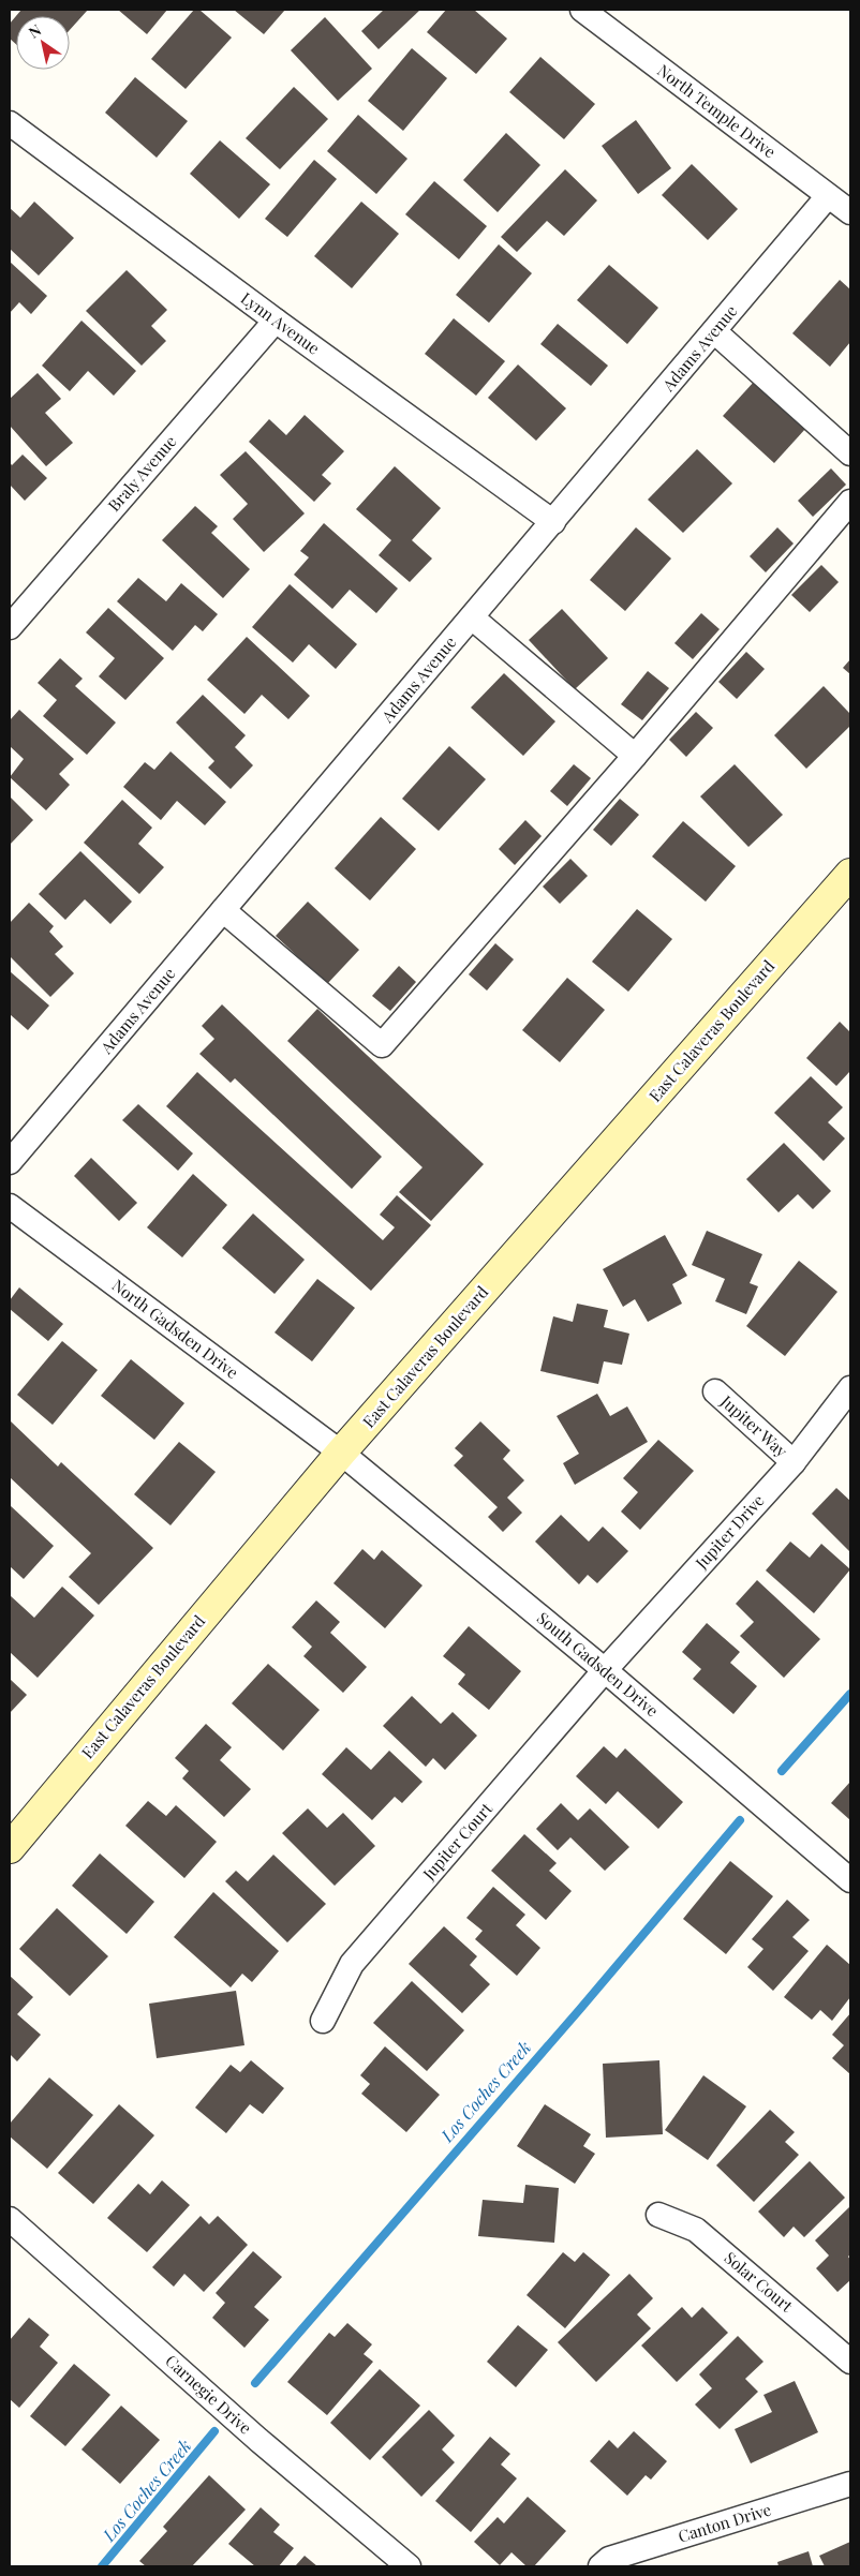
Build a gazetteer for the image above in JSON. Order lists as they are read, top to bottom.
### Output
{
  "streets": {
    "main road": ["East Calaveras Boulevard"],
    "street": [
      "North Temple Drive",
      "Lynn Avenue",
      "Adams Avenue",
      "Braly Avenue",
      "North Gadsden Drive",
      "Jupiter Way",
      "Jupiter Drive",
      "South Gadsden Drive",
      "Jupiter Court",
      "Solar Court",
      "Carnegie Drive",
      "Canton Drive"
    ]
  },
  "crossings": [
    ["North Temple Drive", "Adams Avenue"],
    ["Lynn Avenue", "Adams Avenue"],
    ["Lynn Avenue", "Braly Avenue"],
    ["East Calaveras Boulevard", "North Gadsden Drive"],
    ["East Calaveras Boulevard", "South Gadsden Drive"],
    ["North Gadsden Drive", "South Gadsden Drive"],
    ["Jupiter Way", "Jupiter Drive"],
    ["Jupiter Drive", "South Gadsden Drive"],
    ["Jupiter Drive", "Jupiter Court"],
    ["South Gadsden Drive", "Jupiter Court"]
  ],
  "water": ["Los Coches Creek"],
  "north": "top left"
}
